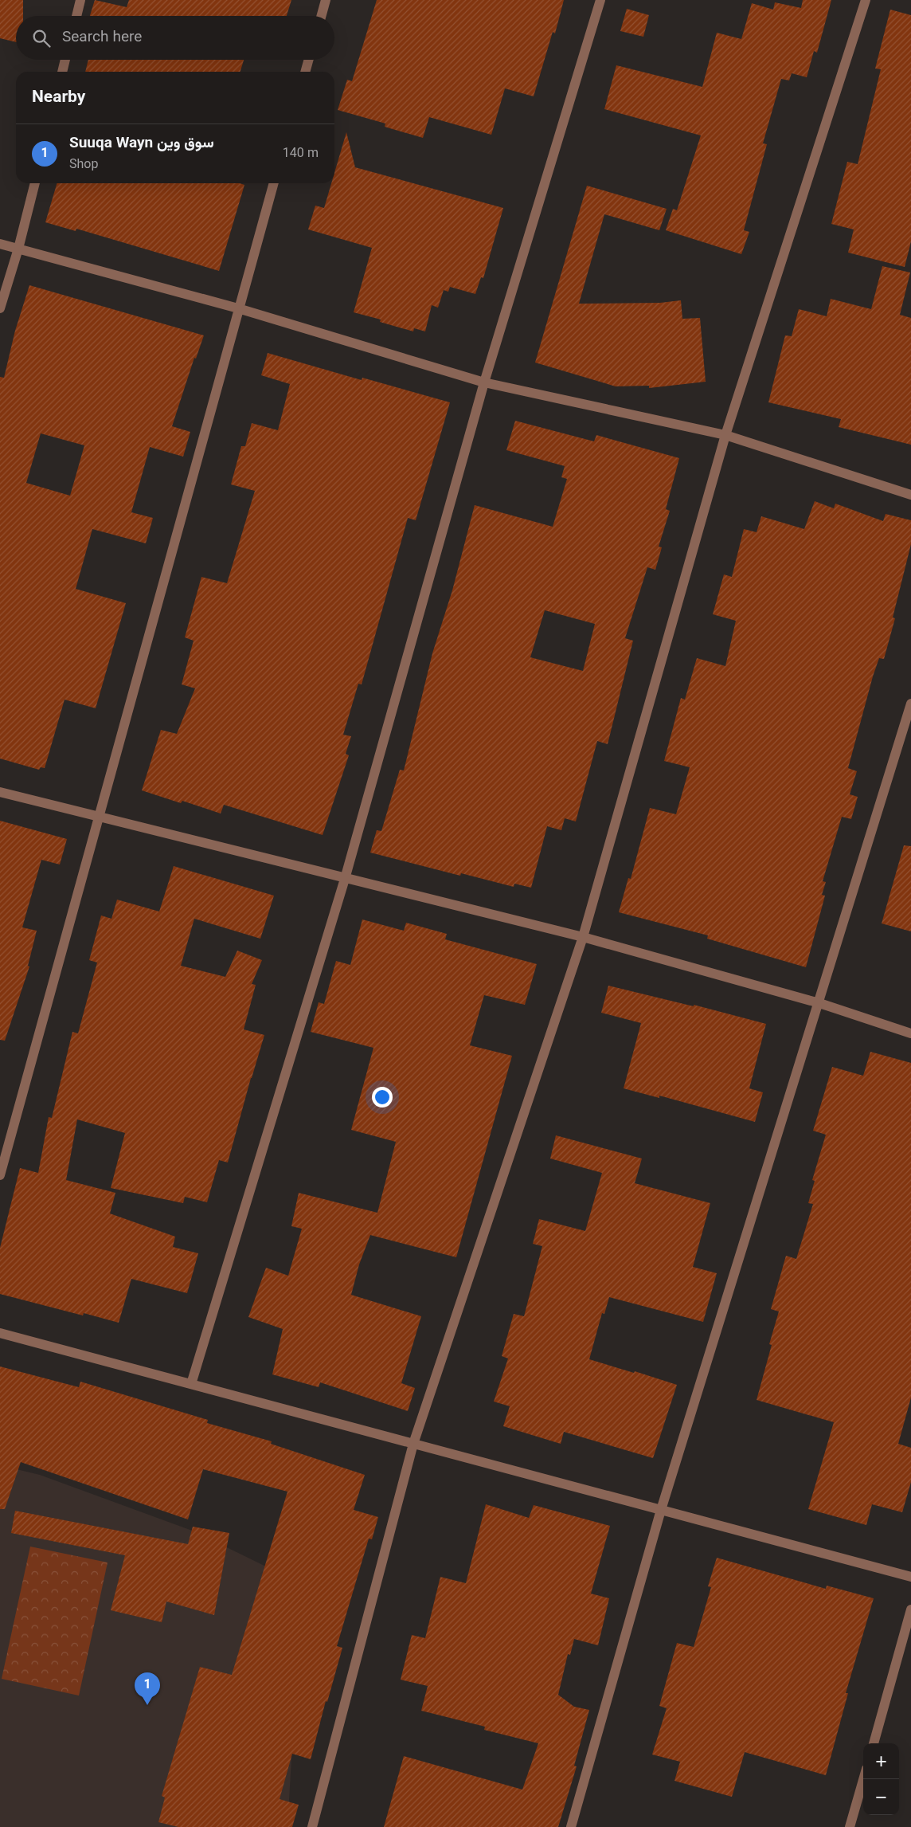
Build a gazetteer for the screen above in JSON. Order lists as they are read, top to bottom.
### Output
{
  "page": {
    "search": "Search here",
    "heading": "Nearby",
    "list": [
      {
        "mark": "1",
        "name": "Suuqa Wayn سوق وين",
        "note": "Shop",
        "value": "140 m"
      }
    ],
    "pins": "1",
    "map_buttons": ["+", "−"]
  }
}
